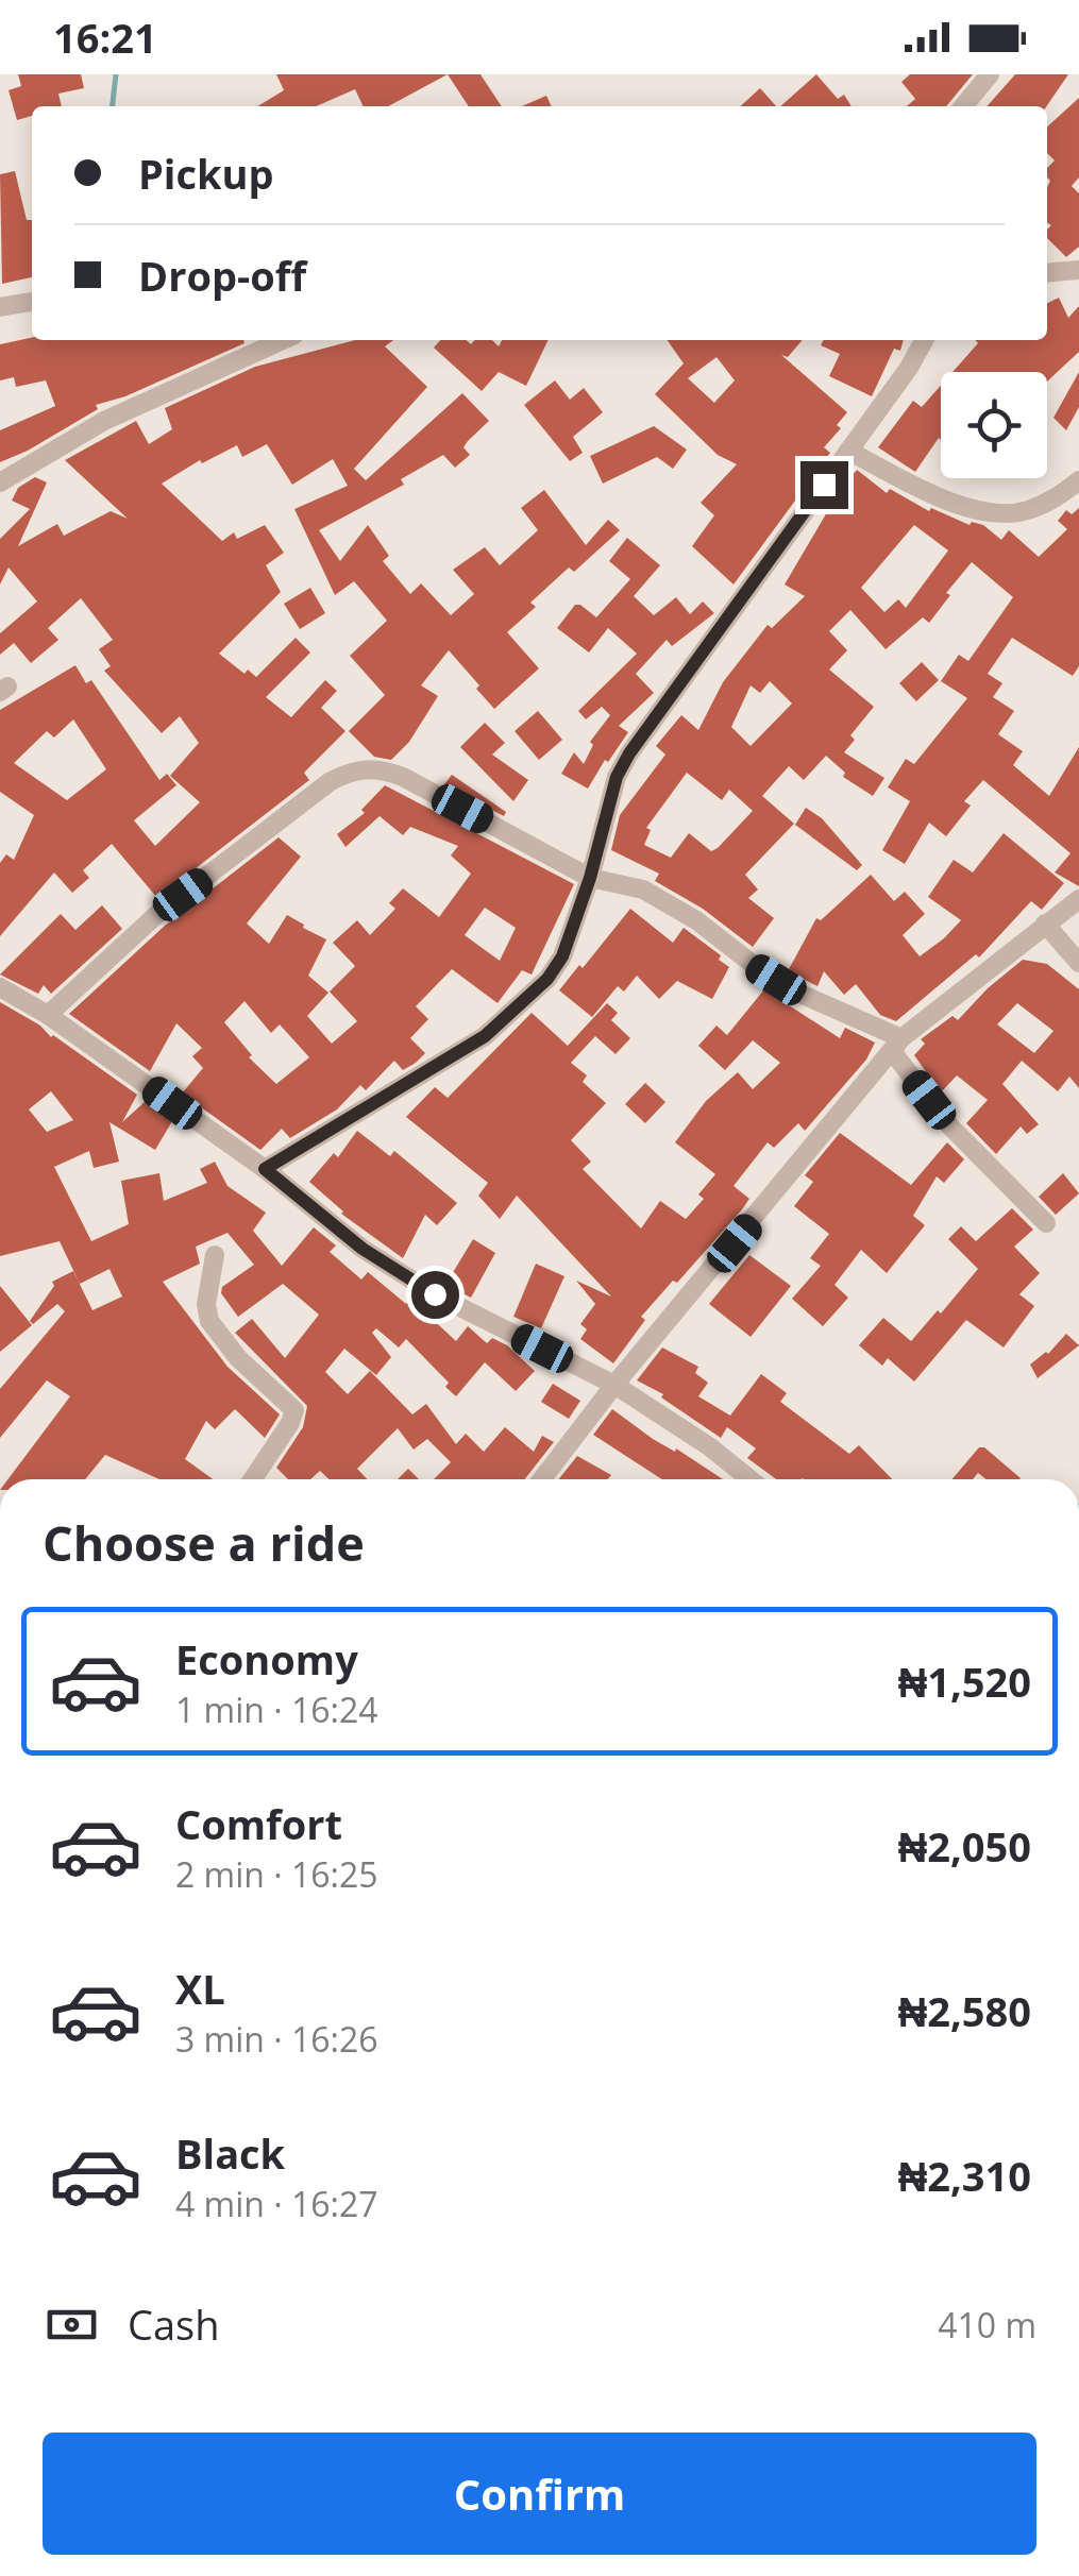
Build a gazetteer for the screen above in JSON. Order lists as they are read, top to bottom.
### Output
{
  "page": {
    "status": "16:21",
    "banner": ["Pickup", "Drop-off"],
    "heading": "Choose a ride",
    "list": [
      {
        "name": "Economy",
        "note": "1 min · 16:24",
        "value": "₦1,520"
      },
      {
        "name": "Comfort",
        "note": "2 min · 16:25",
        "value": "₦2,050"
      },
      {
        "name": "XL",
        "note": "3 min · 16:26",
        "value": "₦2,580"
      },
      {
        "name": "Black",
        "note": "4 min · 16:27",
        "value": "₦2,310"
      }
    ],
    "pay": ["Cash", "410 m"],
    "buttons": "Confirm"
  }
}
